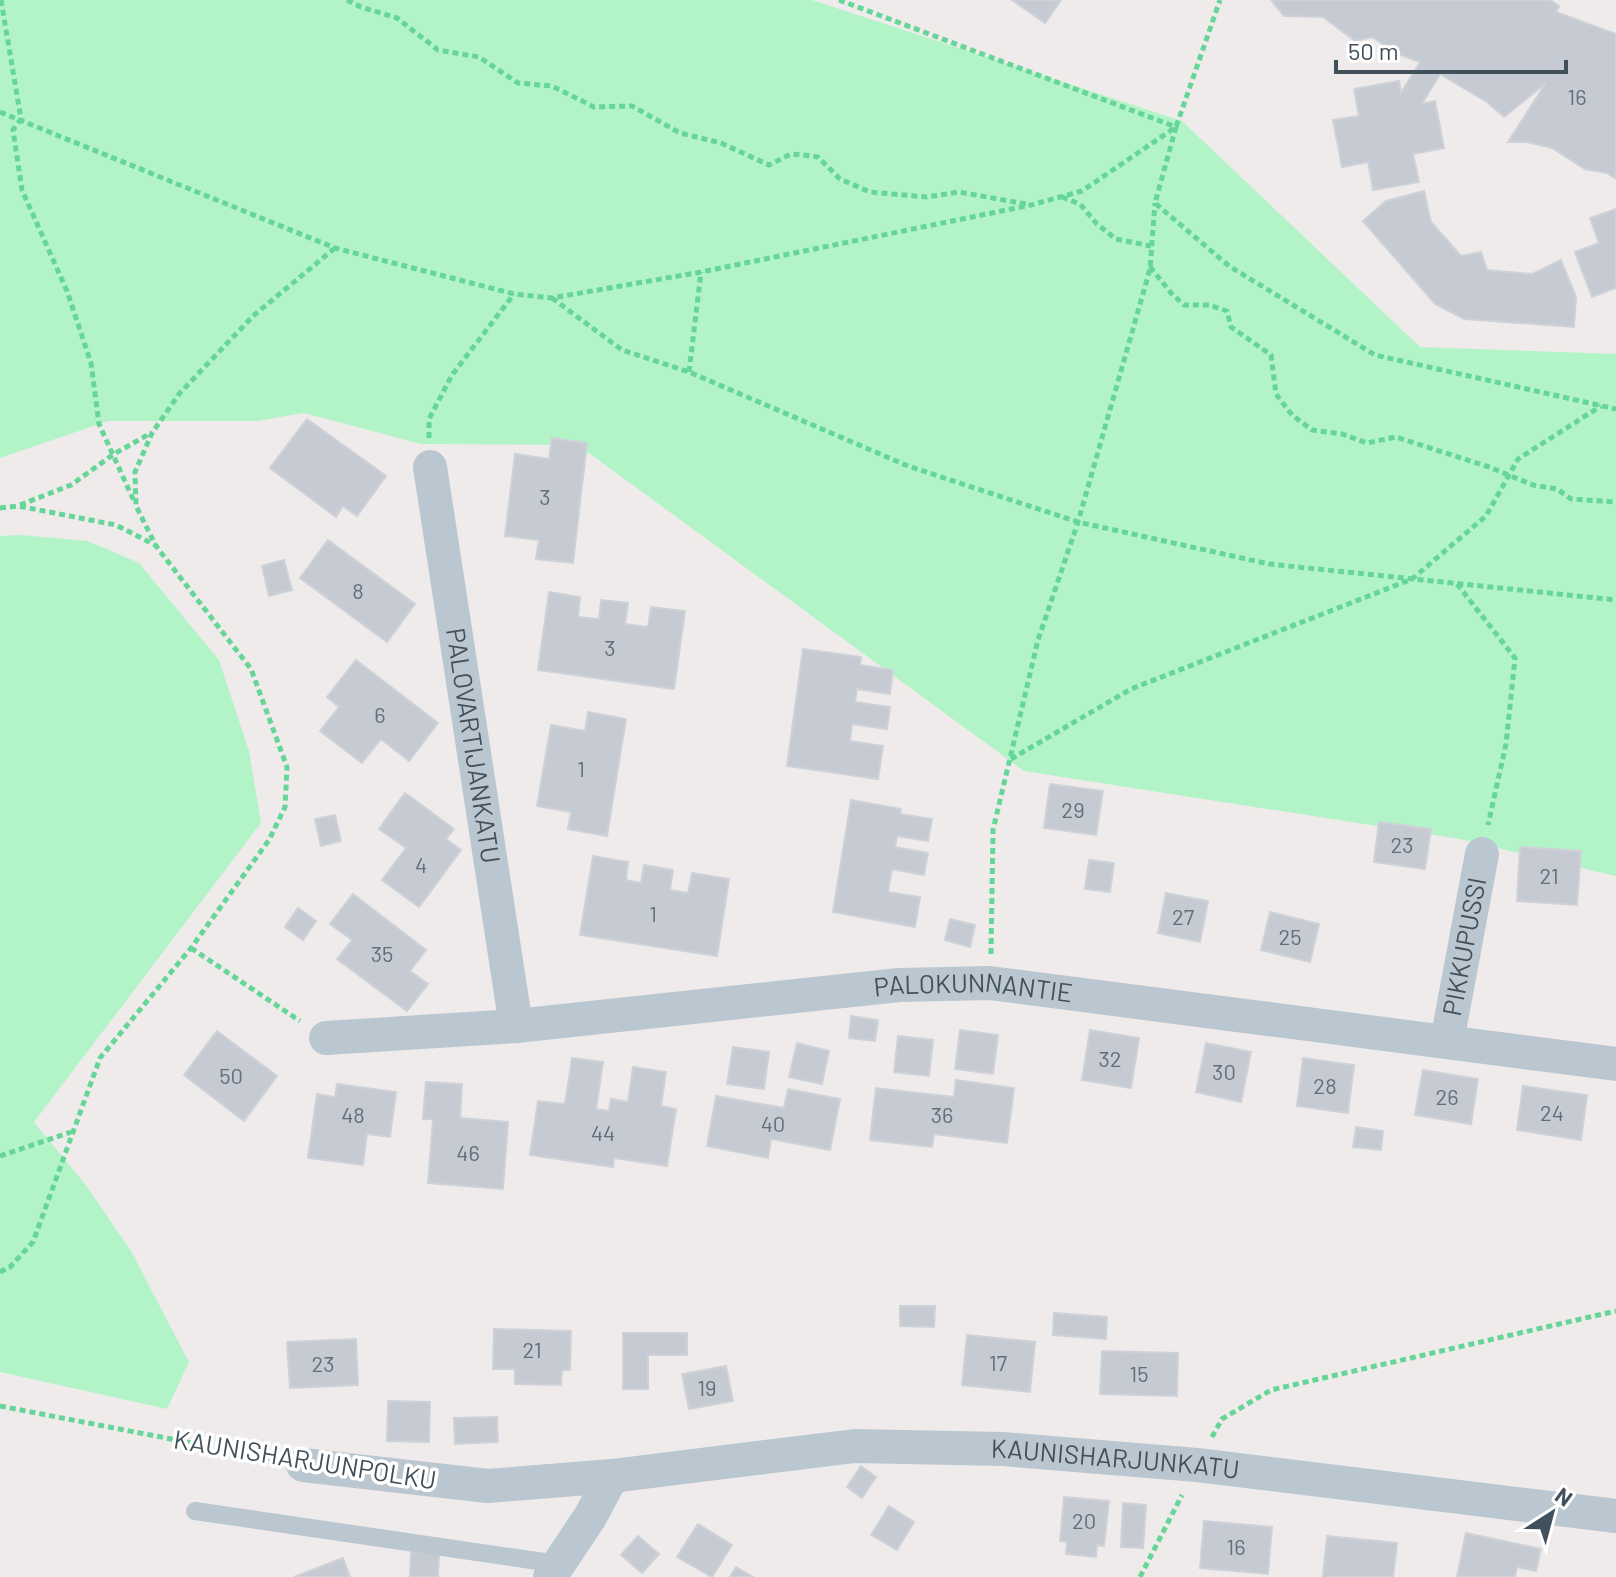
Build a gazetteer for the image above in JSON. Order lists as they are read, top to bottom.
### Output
{
  "streets": {
    "street": [
      "PALOVARTIJANKATU",
      "PIKKUPUSSI",
      "PALOKUNNANTIE",
      "KAUNISHARJUNPOLKU",
      "KAUNISHARJUNKATU"
    ]
  },
  "crossings": [
    ["PALOVARTIJANKATU", "PALOKUNNANTIE"],
    ["PIKKUPUSSI", "PALOKUNNANTIE"],
    ["KAUNISHARJUNPOLKU", "KAUNISHARJUNKATU"]
  ],
  "house_numbers": [
    "16",
    "3",
    "8",
    "3",
    "6",
    "1",
    "29",
    "23",
    "4",
    "21",
    "1",
    "27",
    "25",
    "35",
    "32",
    "30",
    "50",
    "28",
    "26",
    "24",
    "48",
    "36",
    "40",
    "44",
    "46",
    "21",
    "17",
    "23",
    "15",
    "19",
    "20",
    "16"
  ],
  "scale_bar": "50 m",
  "north": "top right"
}
